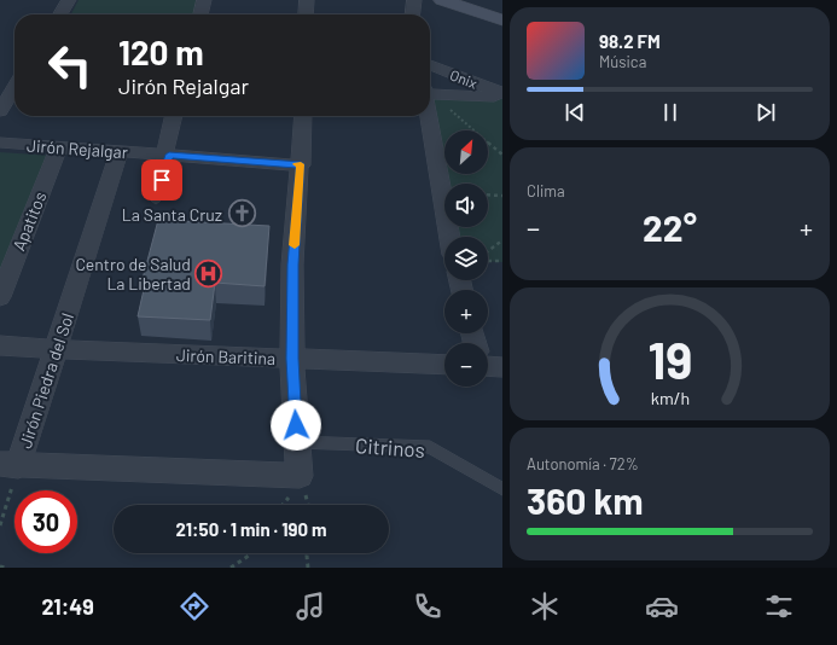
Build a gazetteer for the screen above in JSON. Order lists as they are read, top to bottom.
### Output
{
  "streets": {
    "street": [
      "Onix",
      "Jirón Rejalgar",
      "Apatitos",
      "Jirón Baritina",
      "Jirón Piedra del Sol"
    ],
    "lane": ["Citrinos"]
  },
  "crossings": [
    ["Jirón Rejalgar", "Apatitos"],
    ["Jirón Rejalgar", "Jirón Piedra del Sol"],
    ["Jirón Baritina", "Jirón Piedra del Sol"]
  ],
  "places": {
    "church": ["La Santa Cruz"],
    "hospital": ["Centro de Salud La Libertad"]
  },
  "north": "top right",
  "page": {
    "turn": ["120 m", "Jirón Rejalgar"],
    "song": ["98.2 FM", "Música"],
    "map_buttons": ["+", "−"],
    "tile": [
      "Clima",
      ["Autonomía · 72%", "360 km"]
    ],
    "heat": ["−", "22°", "+"],
    "limit": "30",
    "trip": "21:50 · 1 min · 190 m",
    "tabs": "21:49",
    "gauge": ["19", "km/h"]
  }
}
